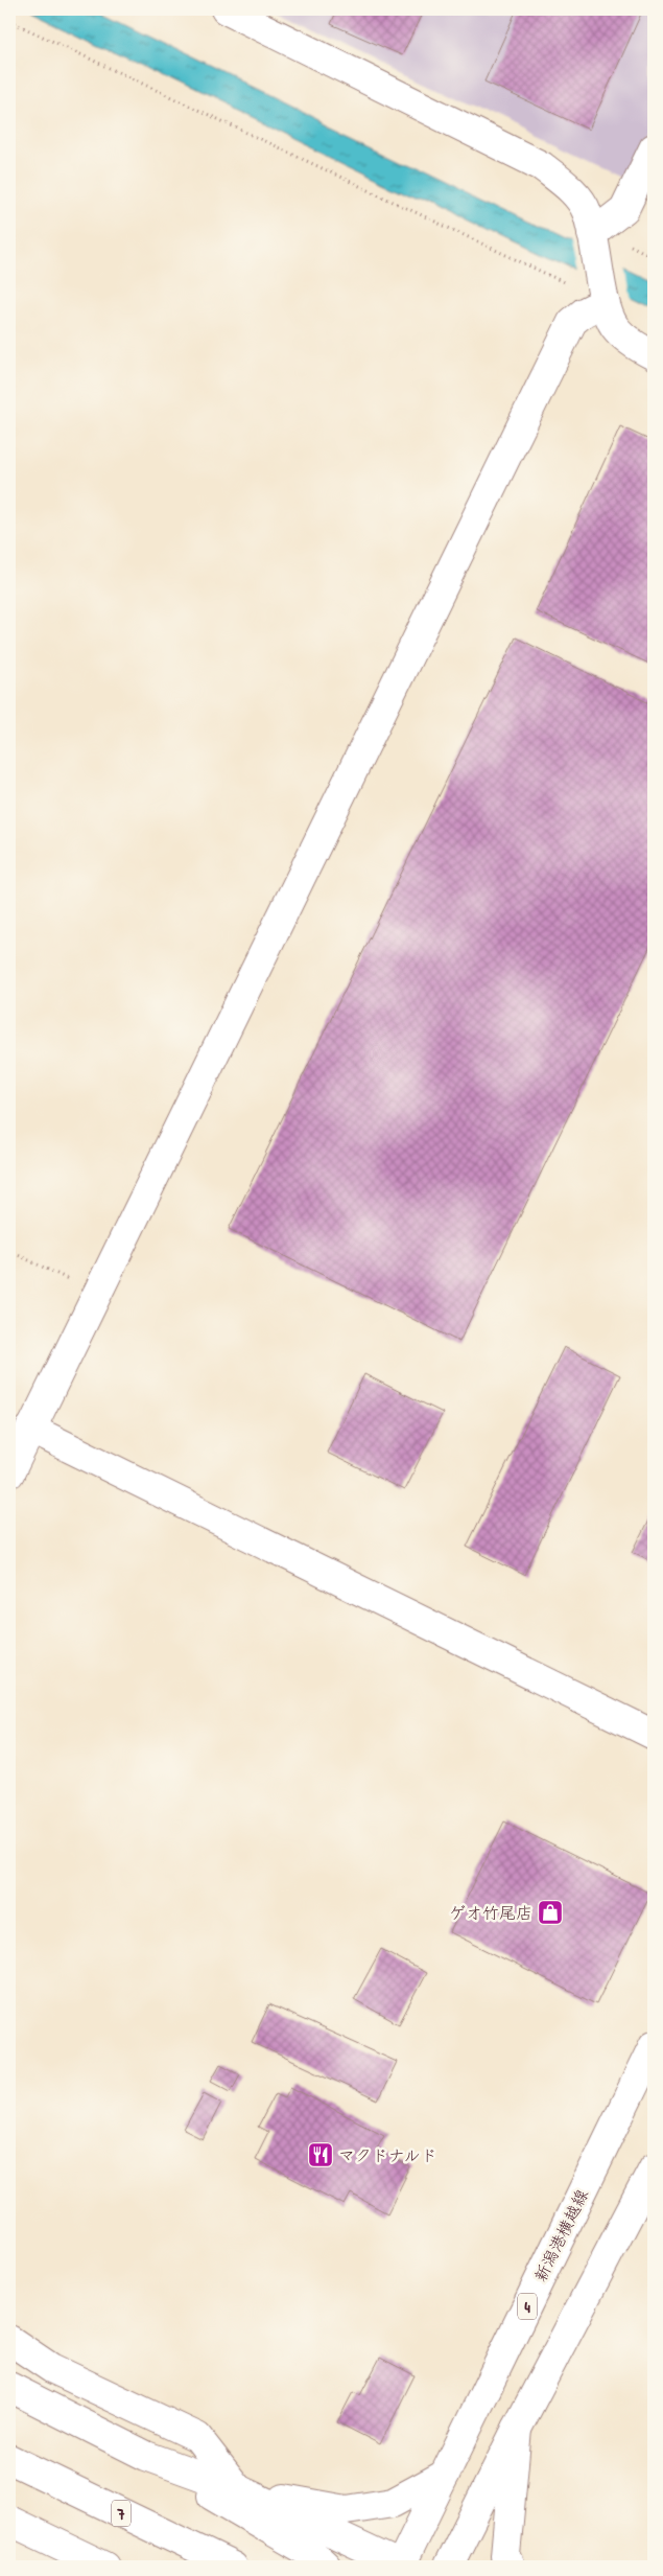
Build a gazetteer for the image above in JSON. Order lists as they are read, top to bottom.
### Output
{
  "streets": {
    "main road": ["新潟港横越線", "4", "7"]
  },
  "places": {
    "shop": ["ゲオ竹尾店"],
    "restaurant": ["マクドナルド"]
  }
}
